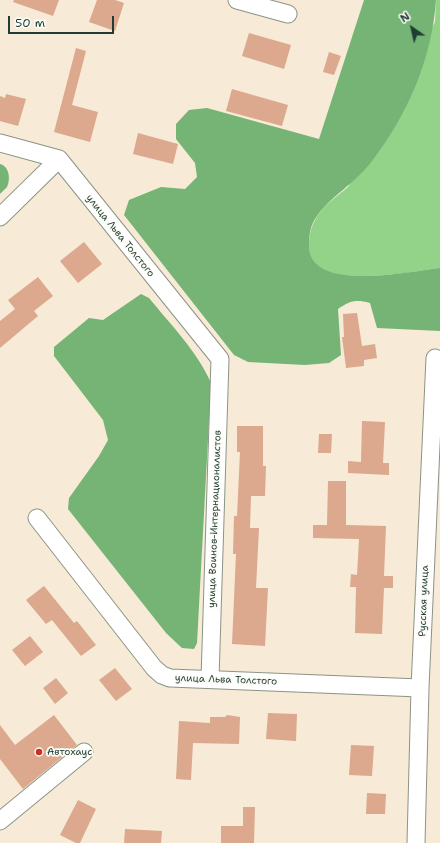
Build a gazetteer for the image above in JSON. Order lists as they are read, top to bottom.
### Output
{
  "streets": {
    "street": ["улица Льва Толстого", "улица Воинов-Интернационалистов", "Русская улица"]
  },
  "crossings": [
    ["улица Льва Толстого", "улица Воинов-Интернационалистов"],
    ["улица Льва Толстого", "Русская улица"]
  ],
  "places": ["Автохаус"],
  "scale_bar": "50 m",
  "north": "top left"
}
